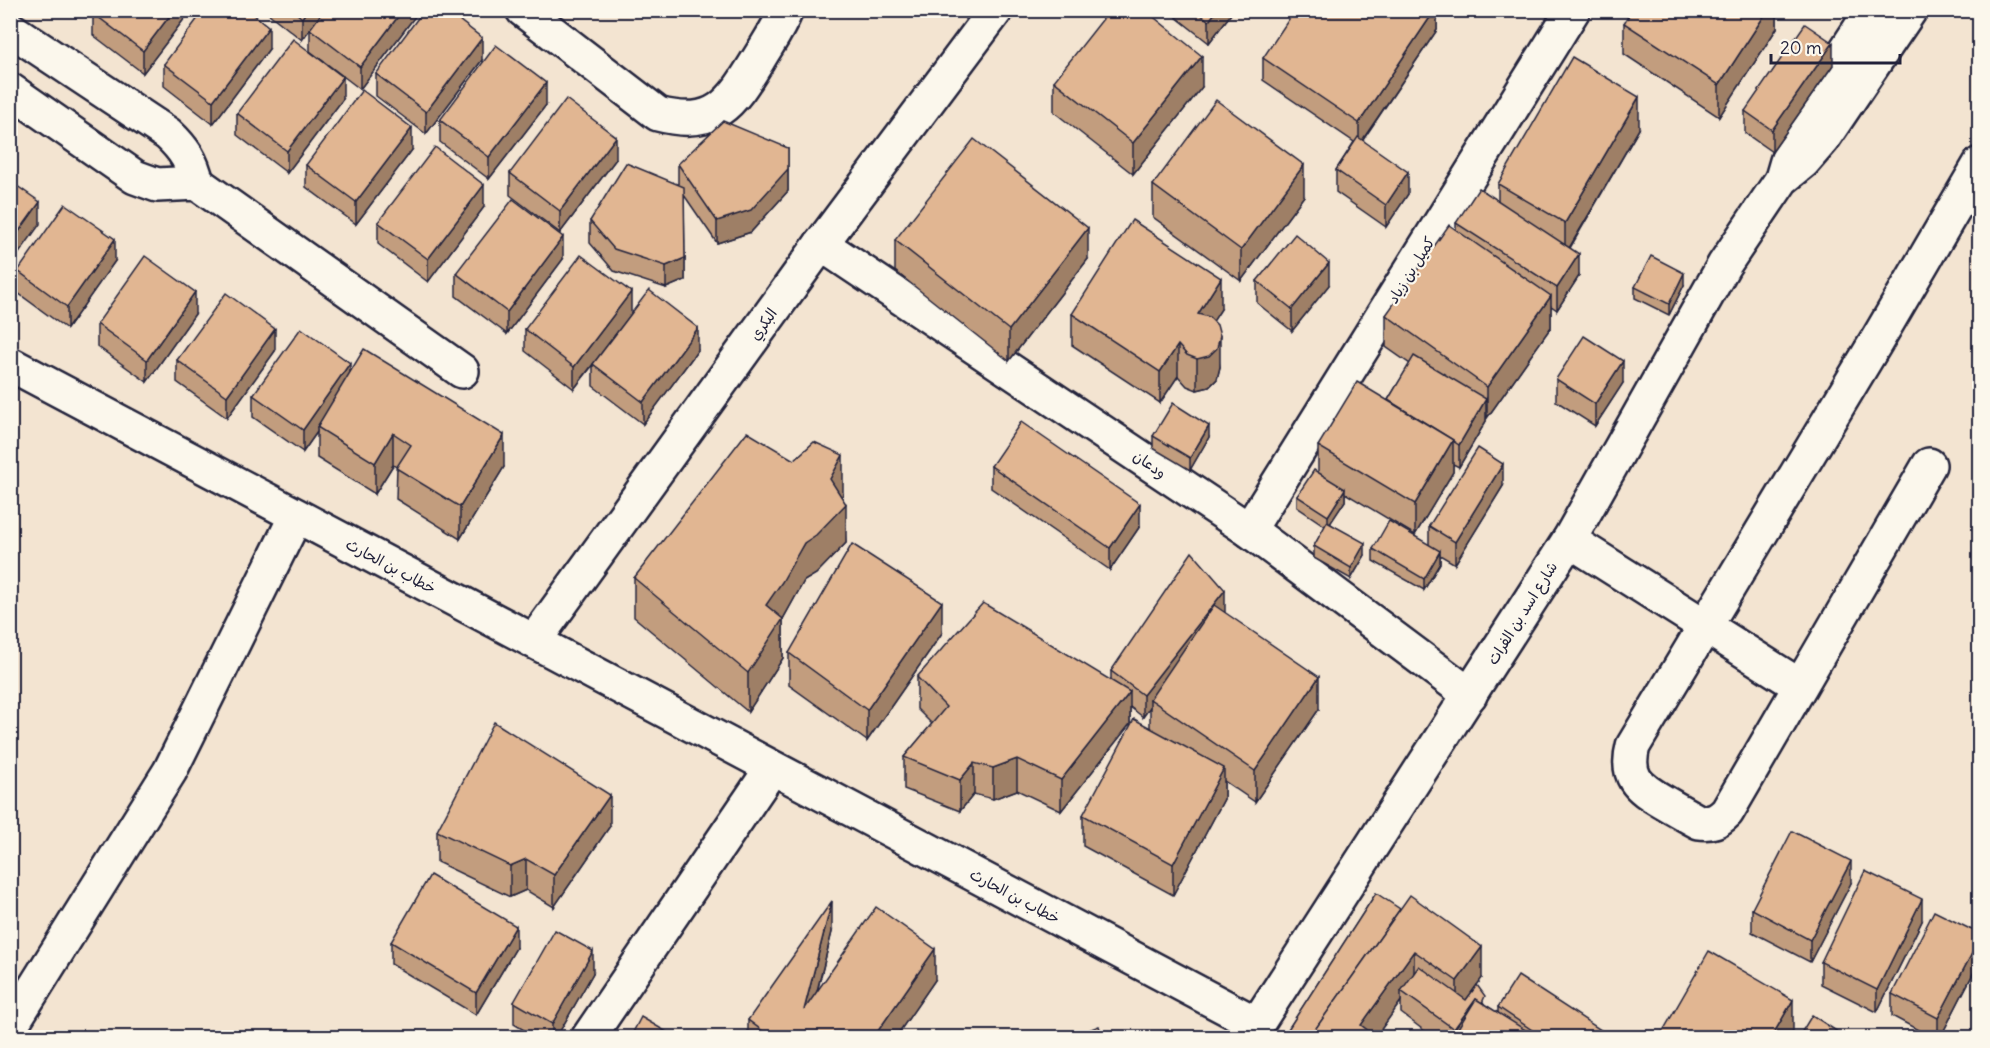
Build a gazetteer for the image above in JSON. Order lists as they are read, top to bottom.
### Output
{
  "streets": {
    "street": [
      "كميل بن زياد",
      "البكري",
      "ودعان",
      "خطاب بن الحارث",
      "شارع اسد بن الفرات"
    ]
  },
  "crossings": [
    ["كميل بن زياد", "ودعان"],
    ["البكري", "ودعان"],
    ["البكري", "خطاب بن الحارث"],
    ["ودعان", "شارع اسد بن الفرات"],
    ["خطاب بن الحارث", "شارع اسد بن الفرات"]
  ],
  "scale_bar": "20 m"
}
